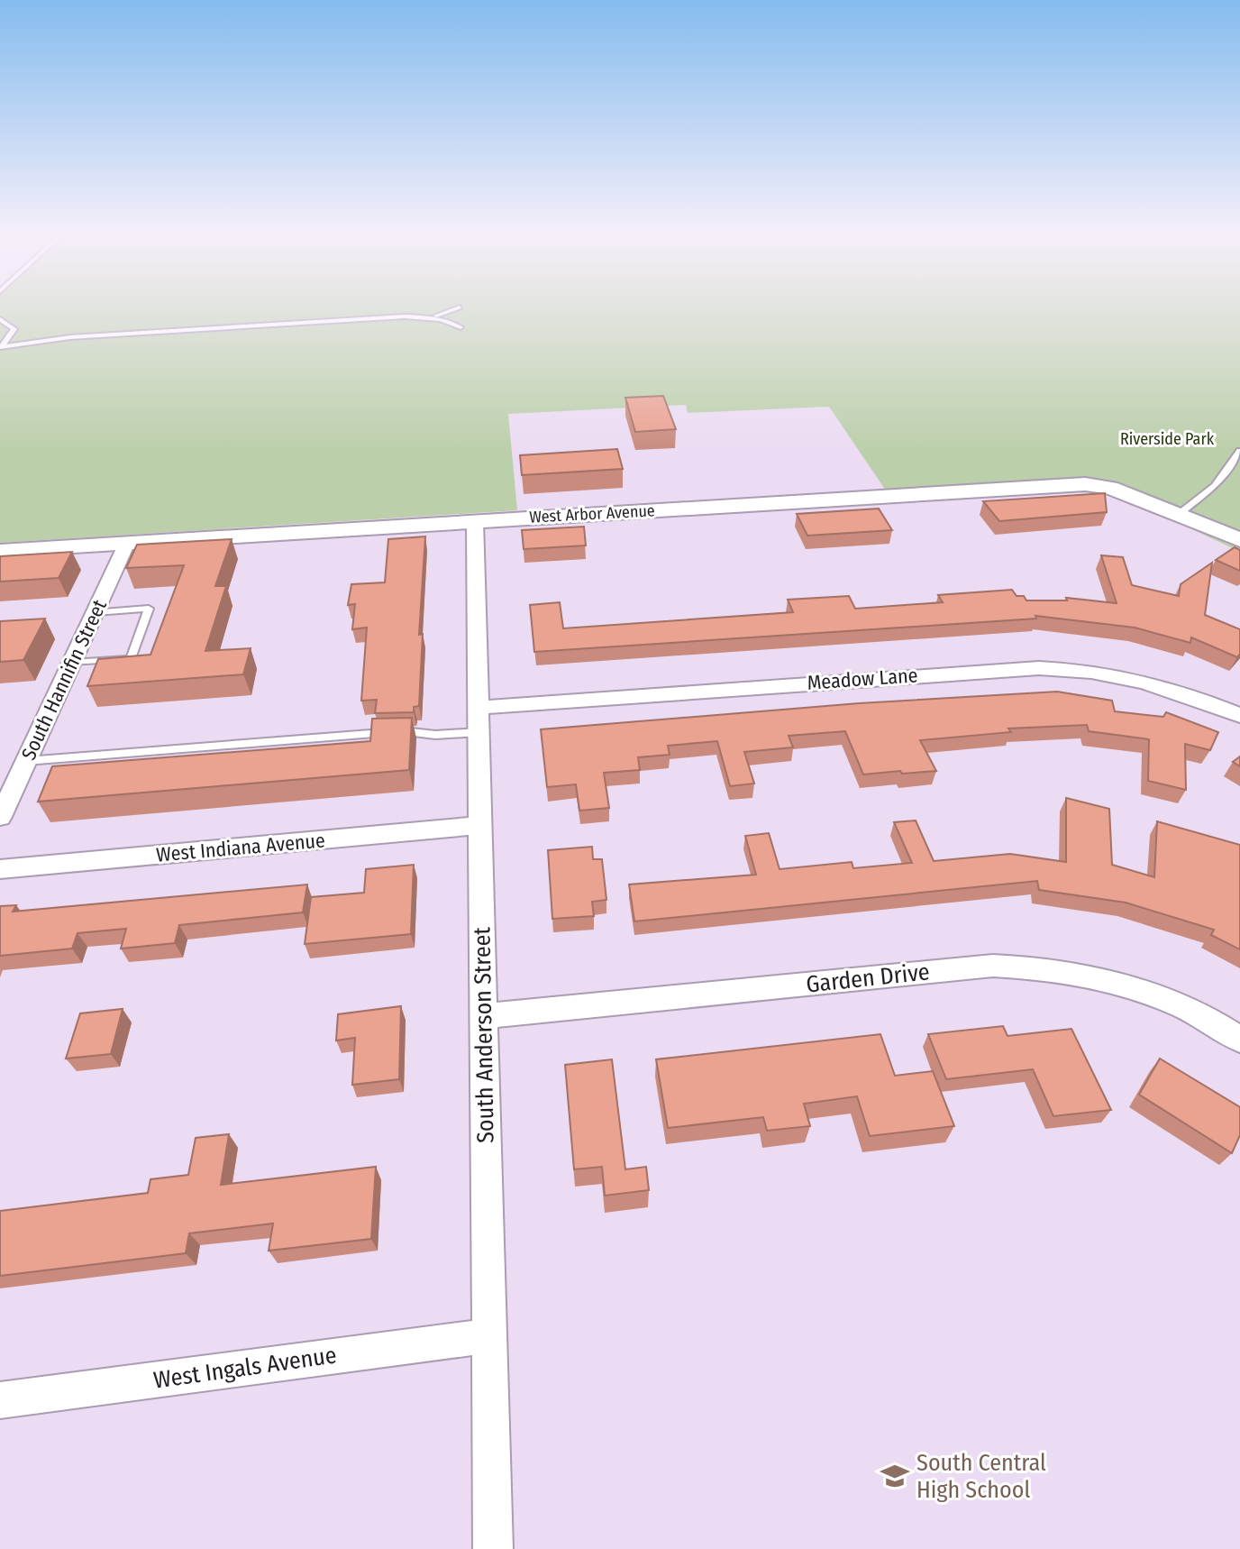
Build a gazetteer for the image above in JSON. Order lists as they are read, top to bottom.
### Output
{
  "streets": {
    "main road": ["West Arbor Avenue"],
    "street": [
      "Meadow Lane",
      "South Hannifin Street",
      "West Indiana Avenue",
      "Garden Drive",
      "South Anderson Street",
      "West Ingals Avenue"
    ]
  },
  "crossings": [
    ["West Arbor Avenue", "South Hannifin Street"],
    ["West Arbor Avenue", "South Anderson Street"],
    ["Meadow Lane", "South Anderson Street"],
    ["West Indiana Avenue", "South Anderson Street"],
    ["Garden Drive", "South Anderson Street"],
    ["South Anderson Street", "West Ingals Avenue"]
  ],
  "parks": ["Riverside Park"],
  "places": {
    "school or university": ["South Central High School"]
  }
}
